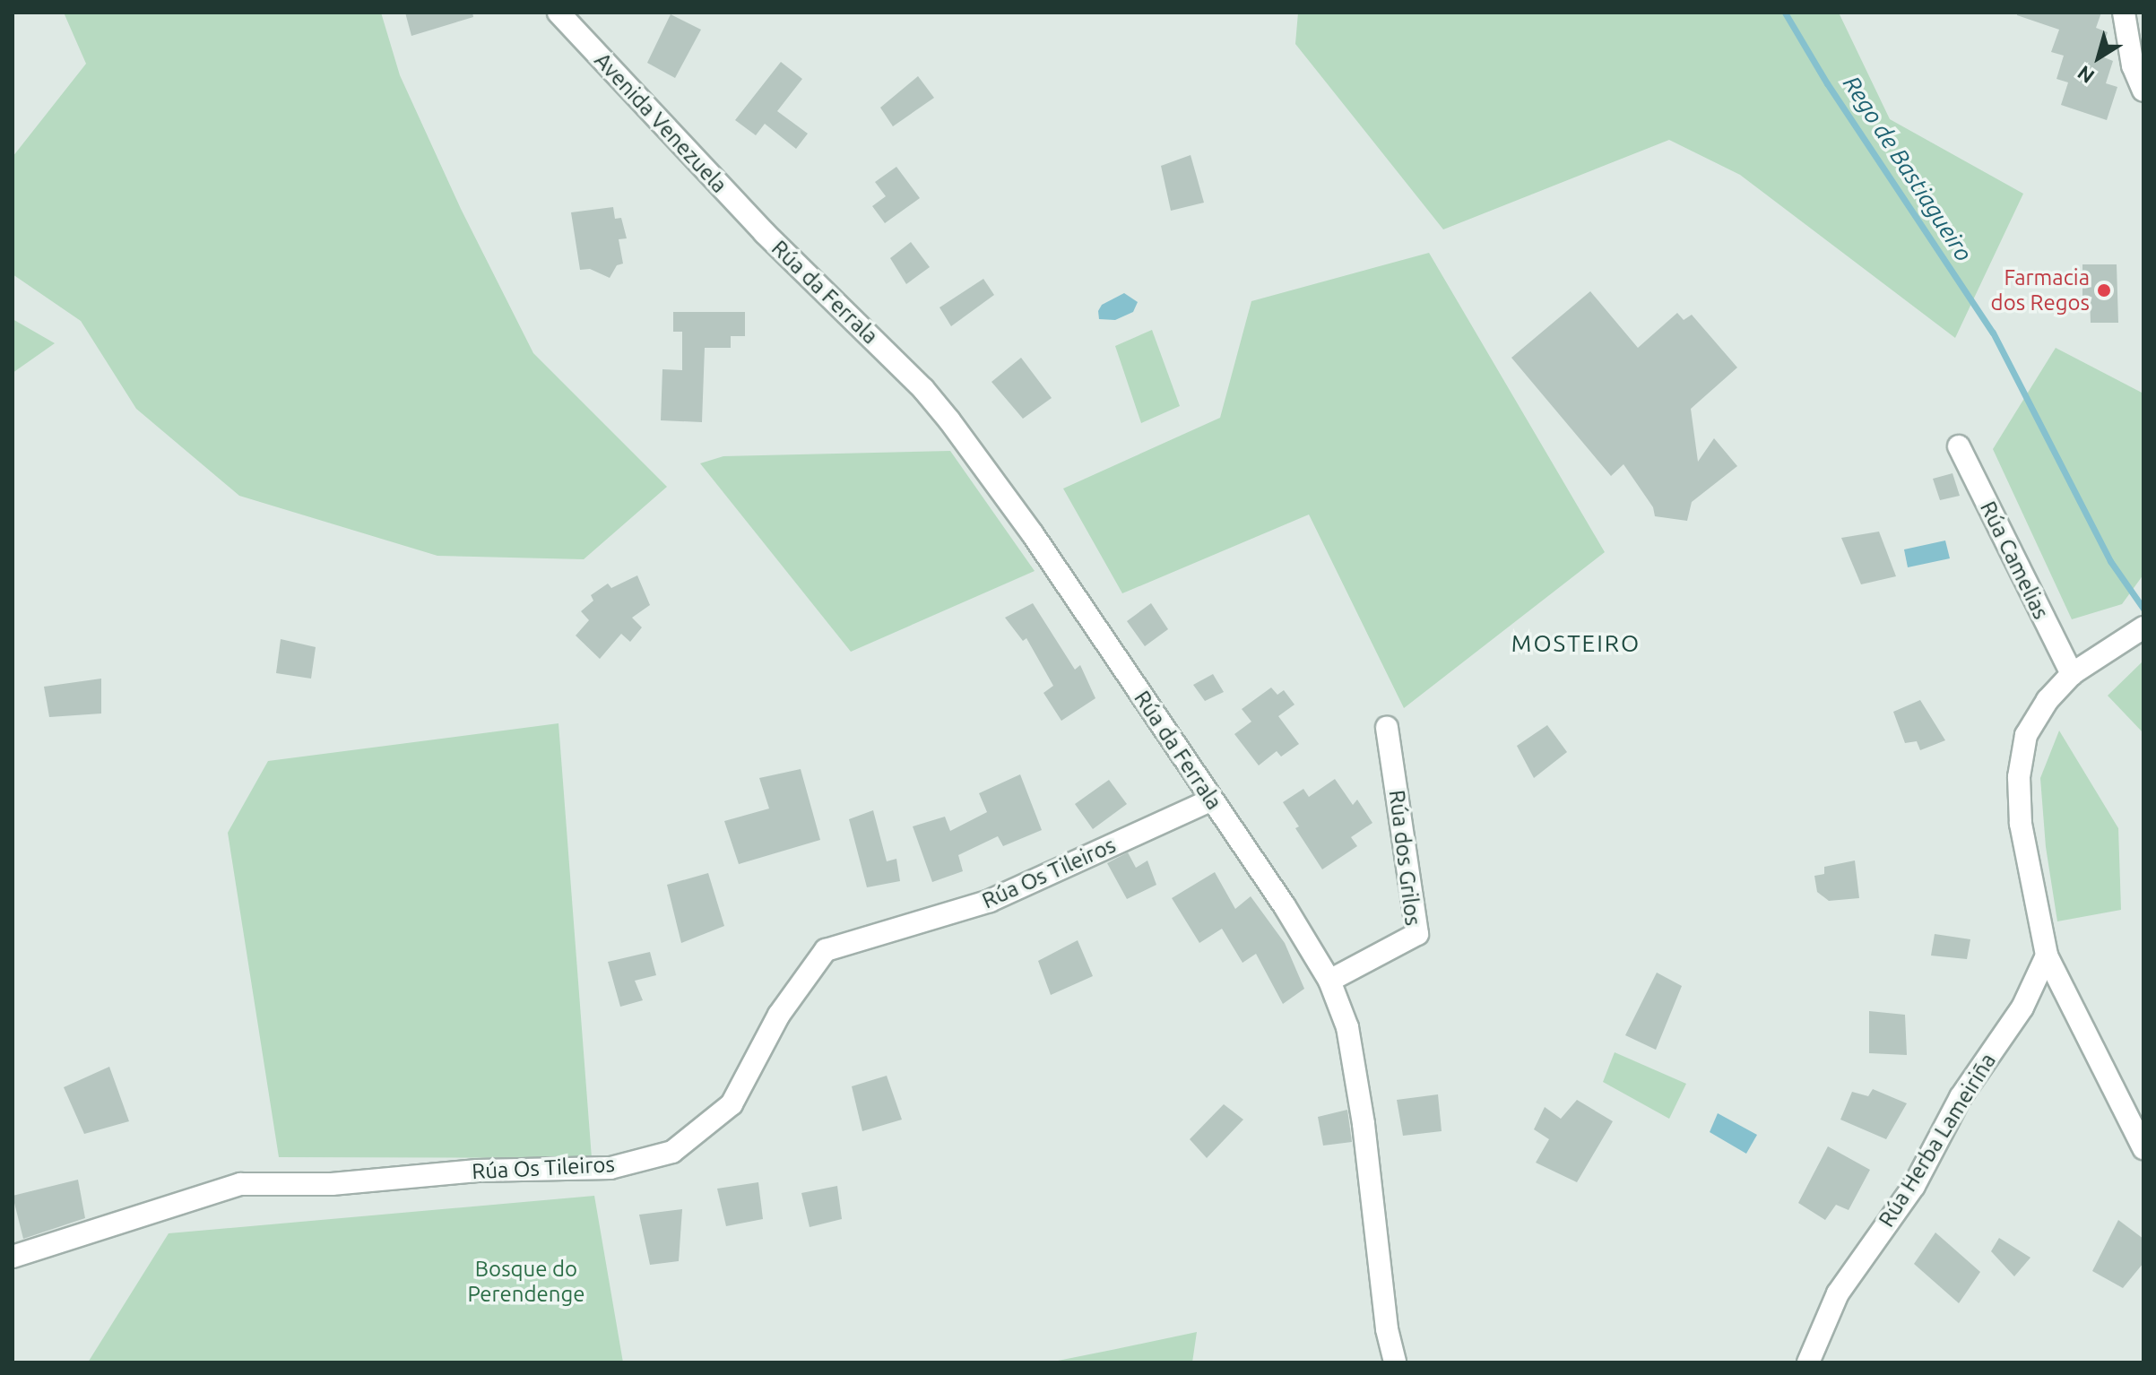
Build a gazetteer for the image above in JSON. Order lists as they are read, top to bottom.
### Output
{
  "streets": {
    "street": [
      "Avenida Venezuela",
      "Rúa da Ferrala",
      "Rúa Camelias",
      "Rúa dos Grilos",
      "Rúa Os Tileiros",
      "Rúa Herba Lameiriña"
    ]
  },
  "crossings": [
    ["Avenida Venezuela", "Rúa da Ferrala"],
    ["Rúa da Ferrala", "Rúa dos Grilos"],
    ["Rúa da Ferrala", "Rúa Os Tileiros"]
  ],
  "districts": ["MOSTEIRO"],
  "water": ["Rego de Bastiagueiro"],
  "parks": ["Bosque do Perendenge"],
  "places": ["Farmacia dos Regos"],
  "north": "bottom left"
}
